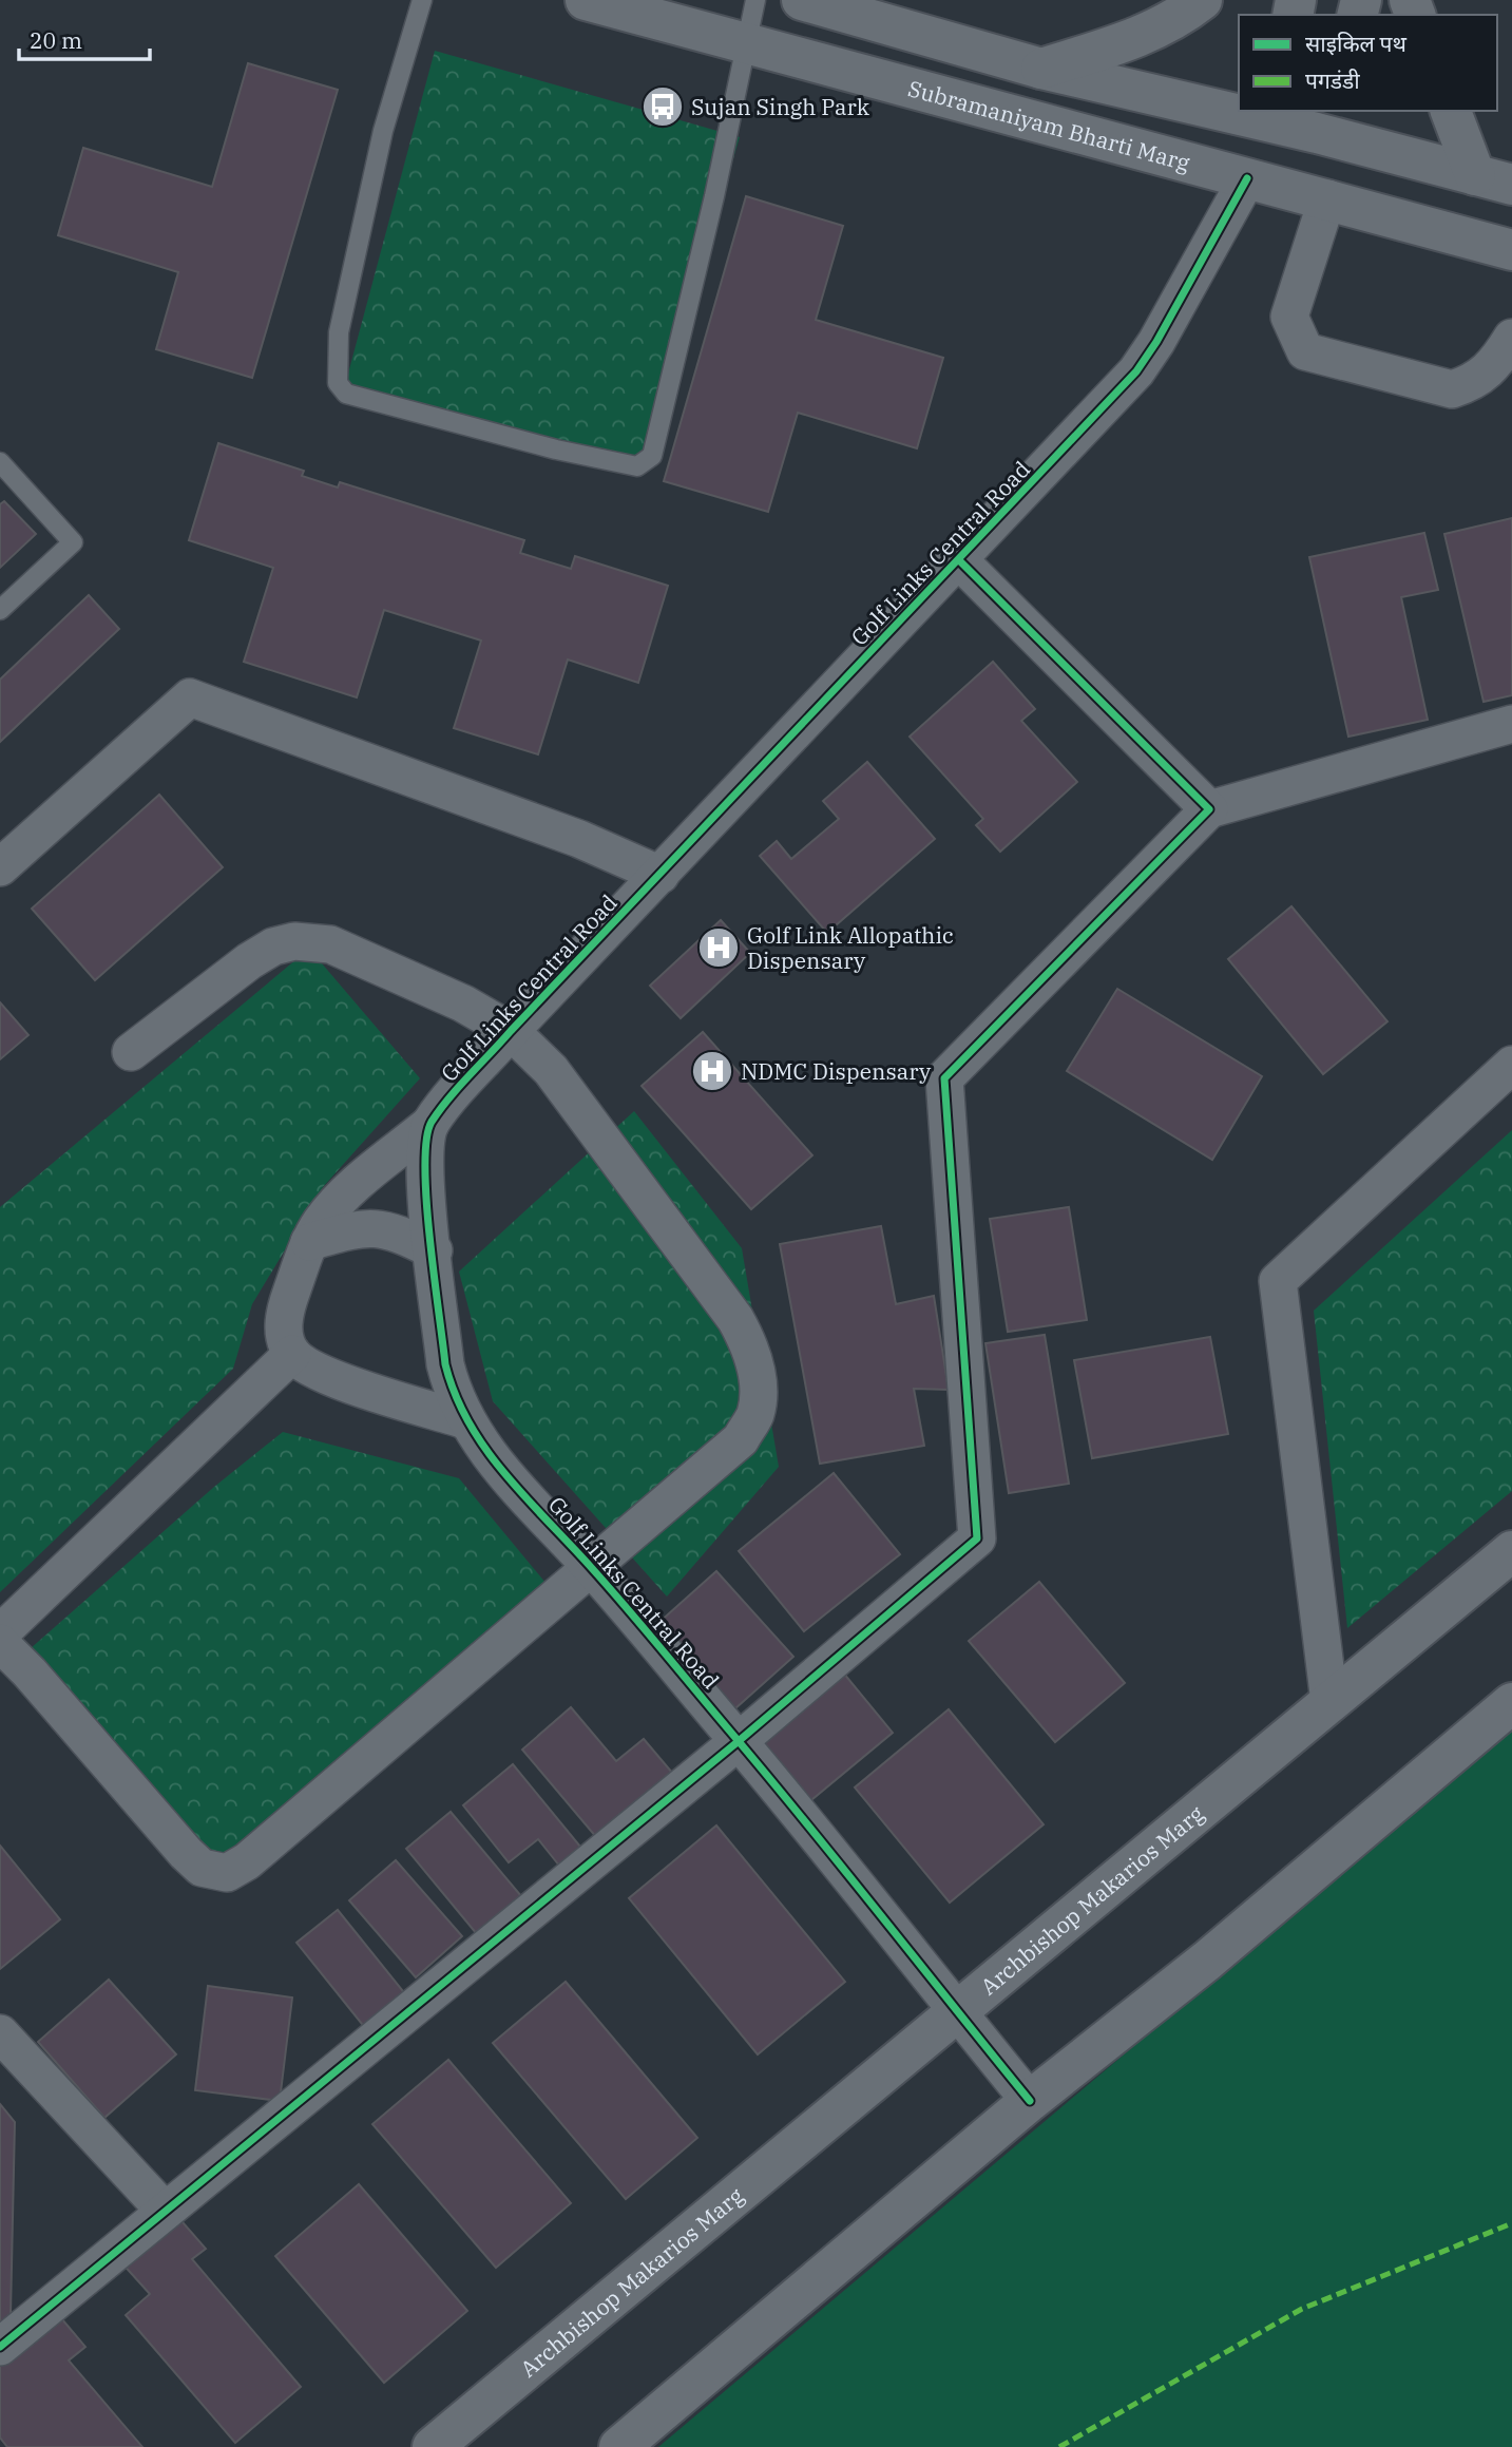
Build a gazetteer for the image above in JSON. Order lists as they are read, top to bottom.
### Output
{
  "streets": {
    "street": ["Subramaniyam Bharti Marg", "Golf Links Central Road", "Archbishop Makarios Marg"]
  },
  "crossings": [
    ["Subramaniyam Bharti Marg", "Golf Links Central Road"],
    ["Golf Links Central Road", "Archbishop Makarios Marg"]
  ],
  "places": {
    "bus stop": ["Sujan Singh Park"],
    "hospital": ["Golf Link Allopathic Dispensary", "NDMC Dispensary"]
  },
  "legend": ["साइकिल पथ", "पगडंडी"],
  "scale_bar": "20 m"
}
